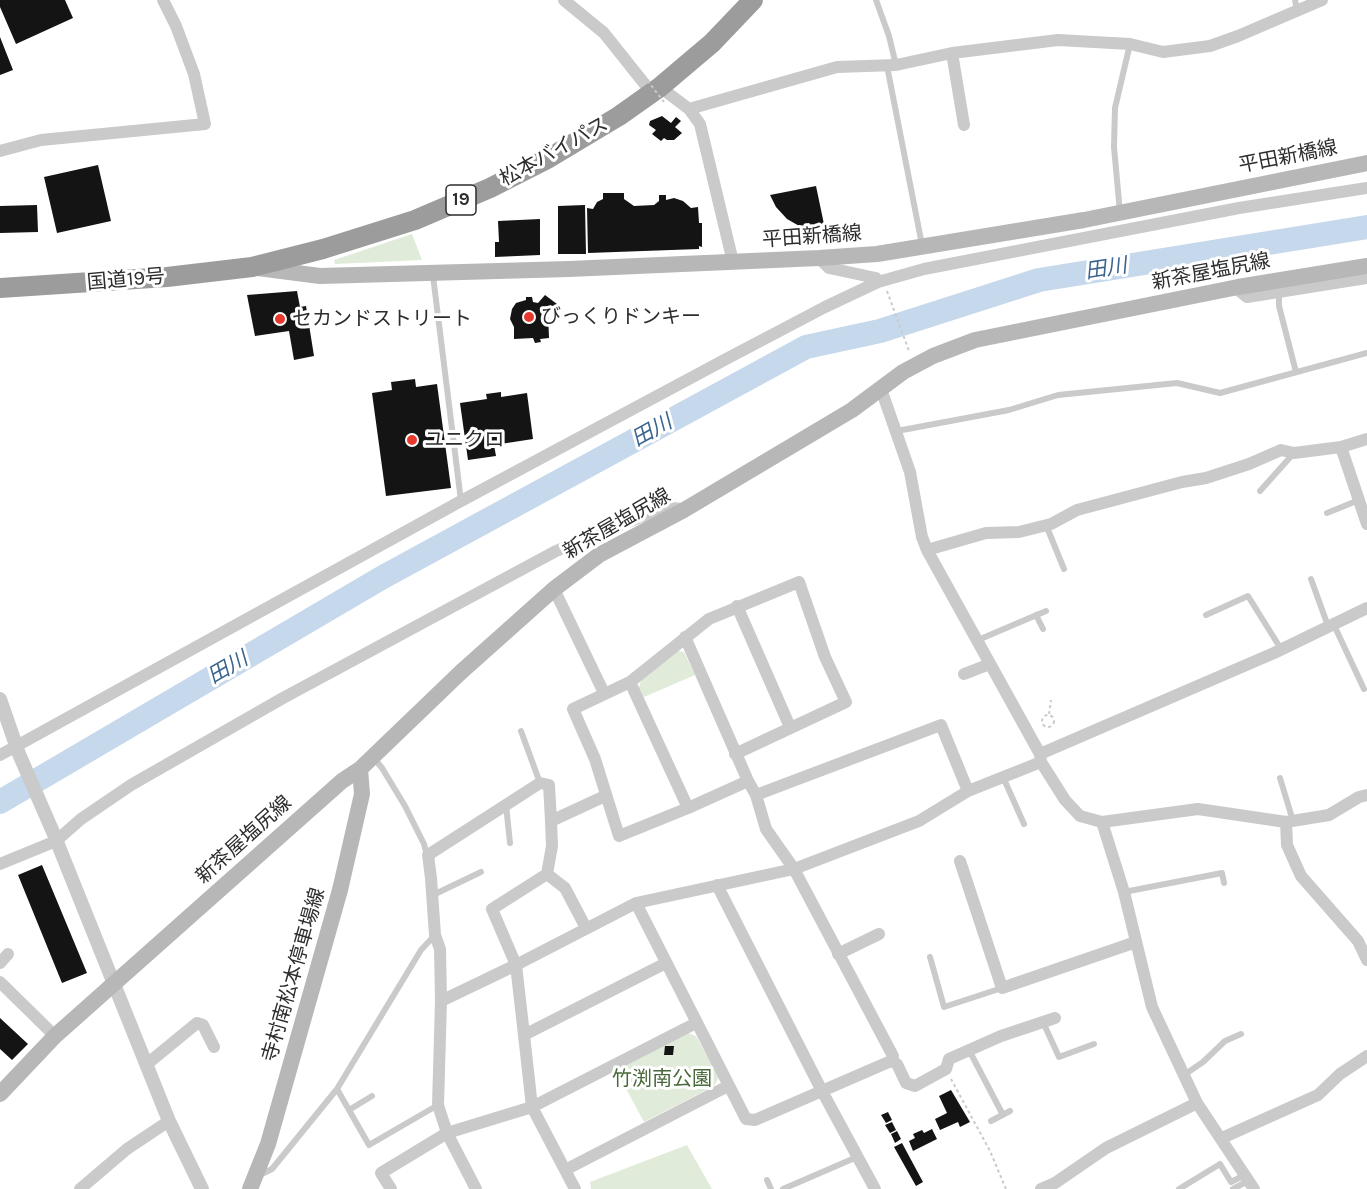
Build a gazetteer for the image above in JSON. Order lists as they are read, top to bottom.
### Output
{
  "streets": {
    "highway": ["松本バイパス", "19", "国道19号"],
    "main road": ["平田新橋線", "新茶屋塩尻線", "寺村南松本停車場線"]
  },
  "crossings": [
    ["松本バイパス", "平田新橋線"],
    ["松本バイパス", "国道19号"],
    ["平田新橋線", "国道19号"],
    ["新茶屋塩尻線", "寺村南松本停車場線"]
  ],
  "water": ["田川"],
  "parks": ["竹渕南公園"],
  "places": ["びっくりドンキー", "セカンドストリート", "ユニクロ"]
}
